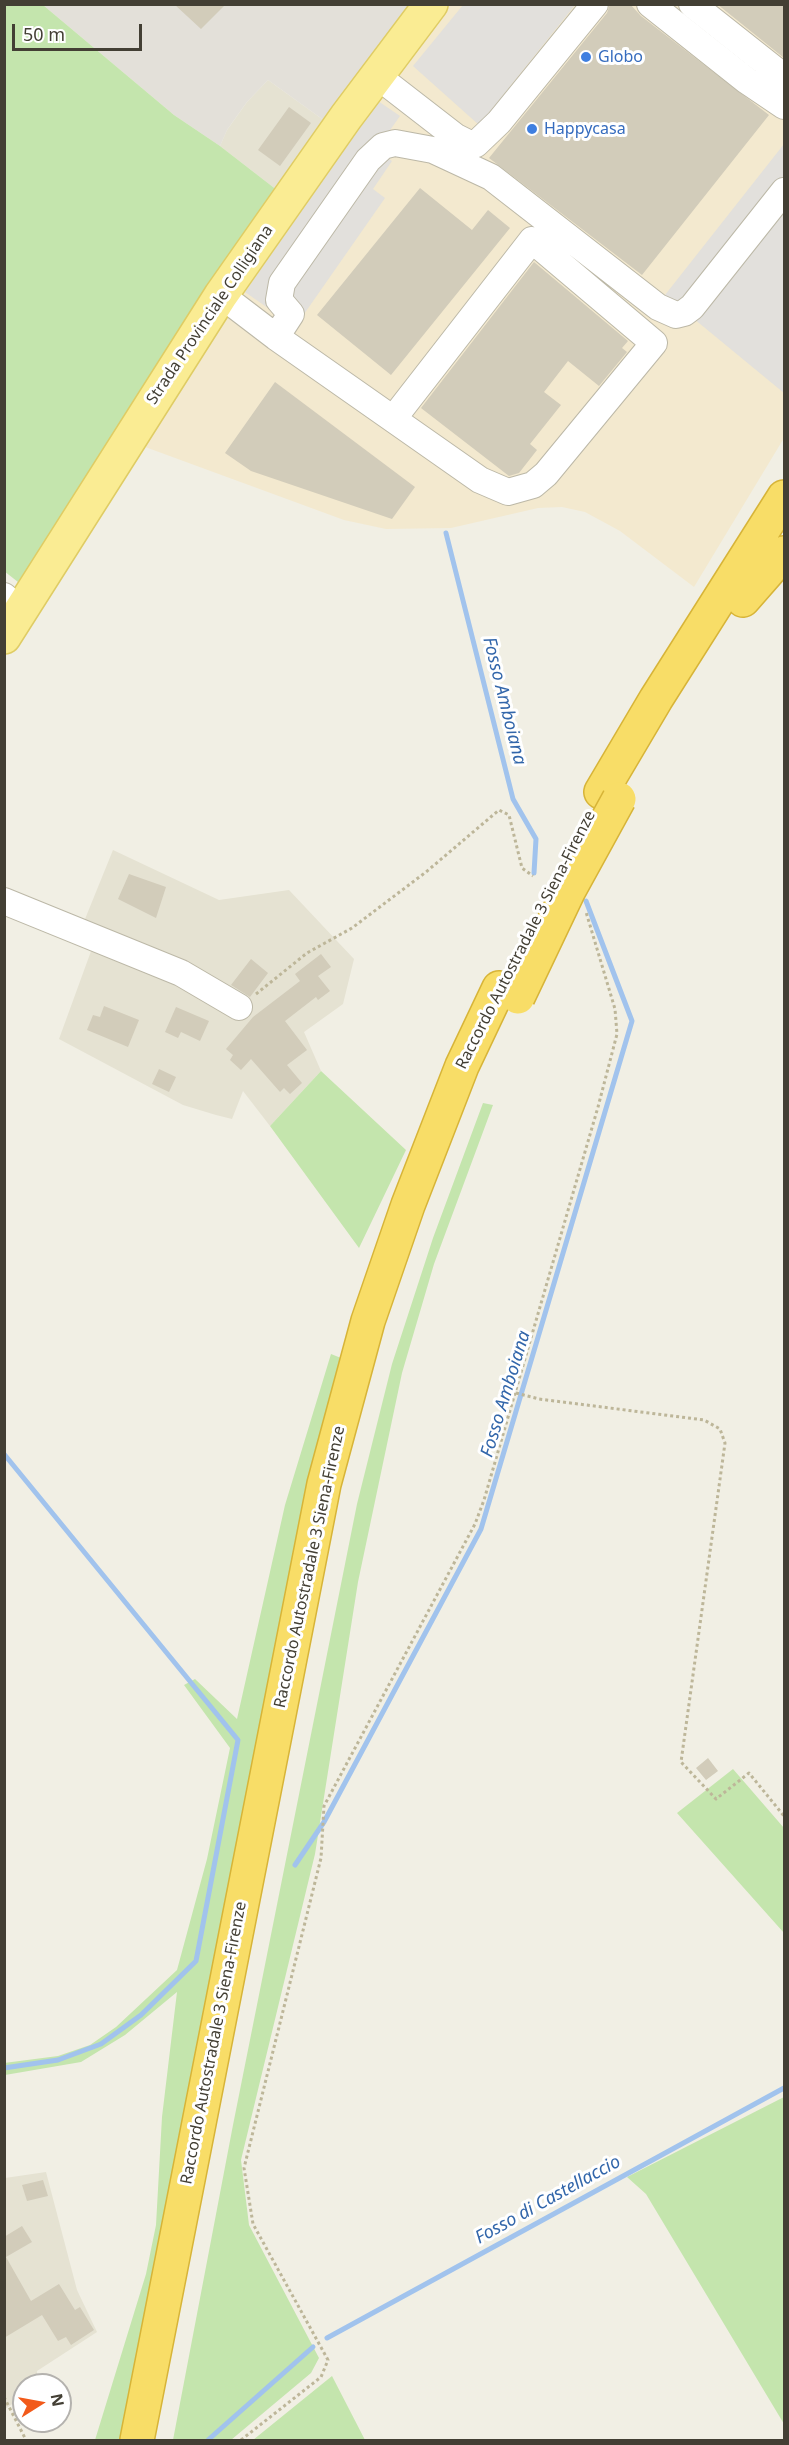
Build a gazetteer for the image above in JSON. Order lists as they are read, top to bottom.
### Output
{
  "streets": {
    "highway": ["Raccordo Autostradale 3 Siena-Firenze"],
    "main road": ["Strada Provinciale Colligiana"]
  },
  "water": ["Fosso Amboiana", "Fosso di Castellaccio"],
  "places": ["Globo", "Happycasa"],
  "scale_bar": "50 m",
  "north": "right"
}
